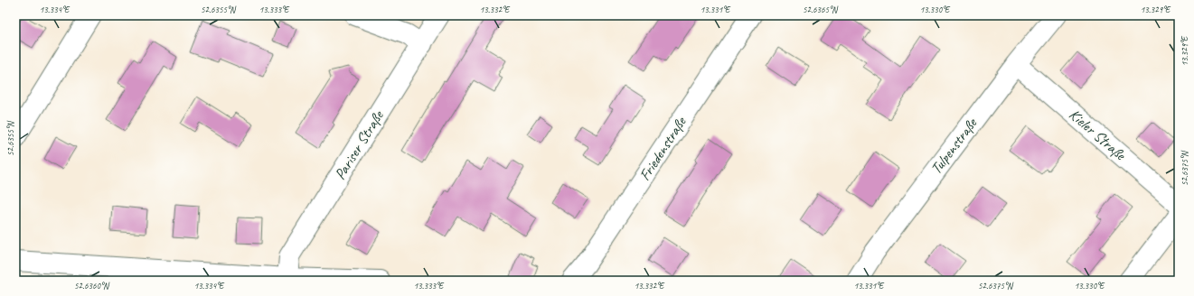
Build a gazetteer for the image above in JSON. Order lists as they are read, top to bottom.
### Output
{
  "streets": {
    "street": [
      "Kieler Straße",
      "Pariser Straße",
      "Tulpenstraße",
      "Friedenstraße"
    ]
  },
  "crossings": [
    ["Kieler Straße", "Tulpenstraße"]
  ],
  "coordinates": [
    "13.334°E",
    "52.6355°N",
    "13.333°E",
    "13.332°E",
    "13.331°E",
    "52.6365°N",
    "13.330°E",
    "13.329°E",
    "52.6375°N",
    "52.6360°N"
  ]
}
